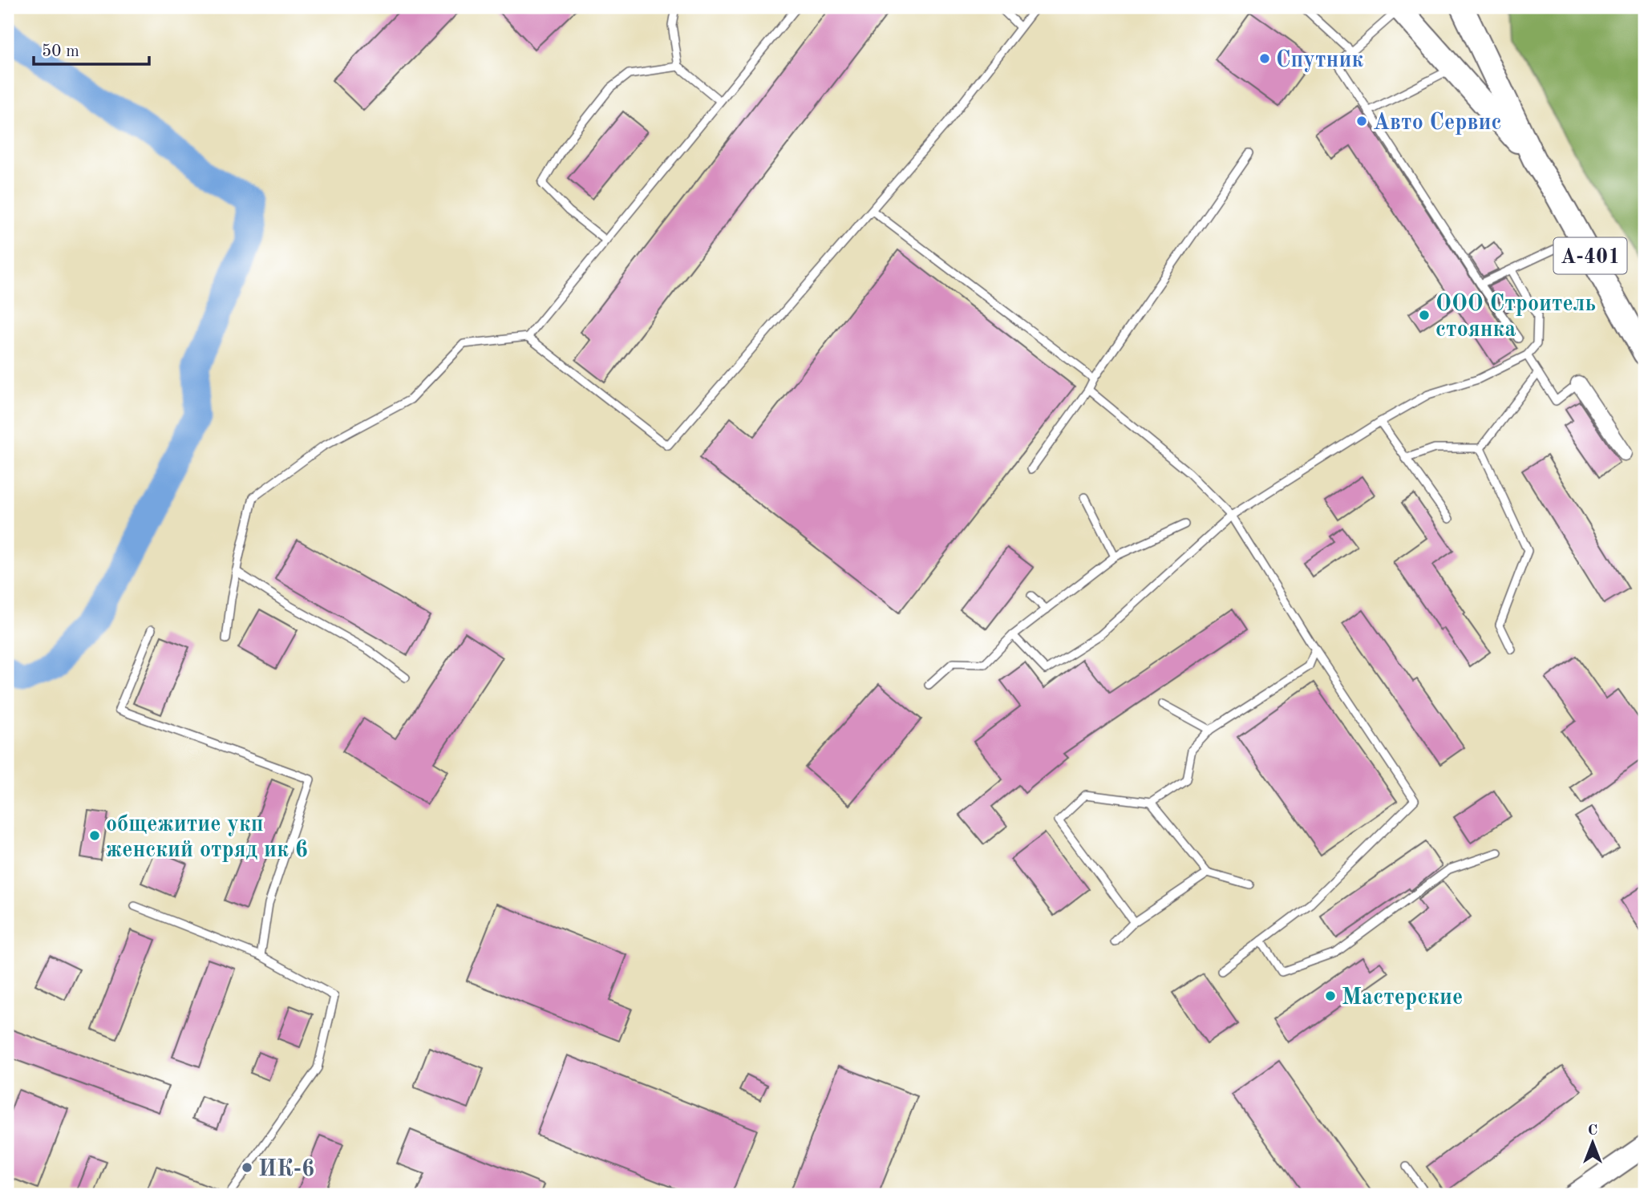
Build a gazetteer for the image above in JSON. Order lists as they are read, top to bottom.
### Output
{
  "streets": {
    "main road": ["А-401"]
  },
  "places": [
    "Спутник",
    "Авто Сервис",
    "ООО Строитель стоянка",
    "общежитие укп женский отряд ик 6",
    "Мастерские",
    "ИК-6"
  ],
  "scale_bar": "50 m",
  "north": "top"
}
